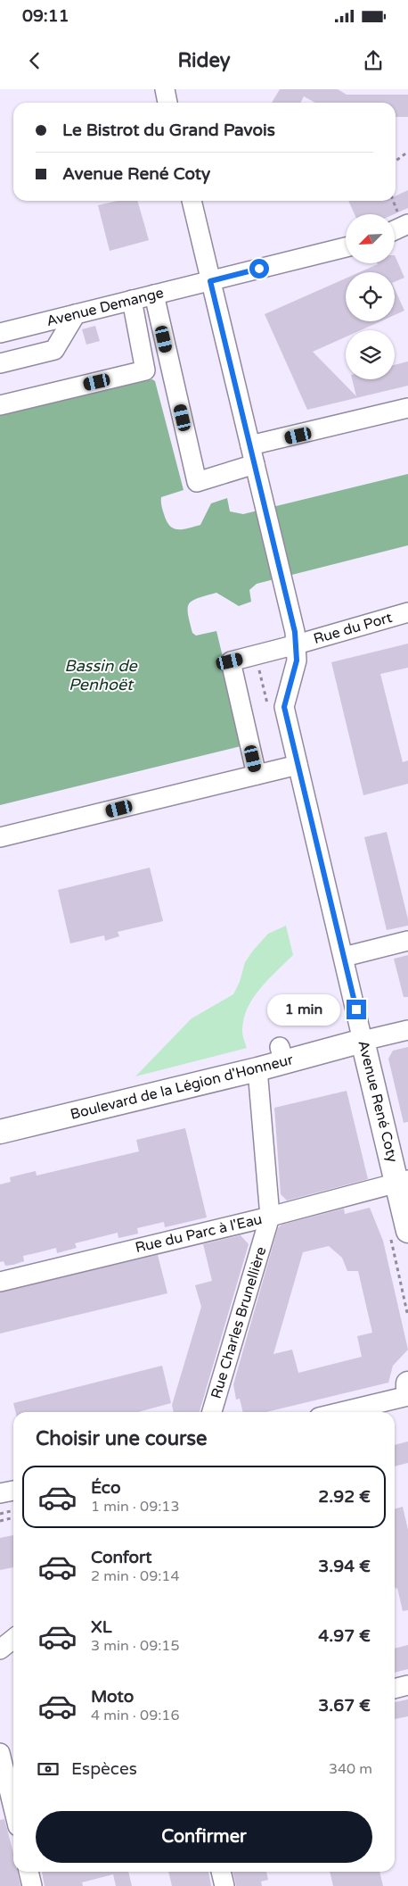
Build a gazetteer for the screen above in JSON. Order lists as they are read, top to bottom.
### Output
{
  "streets": {
    "main road": ["Boulevard de la Légion d'Honneur", "Avenue René Coty"],
    "street": [
      "Avenue Demange",
      "Rue du Port",
      "Rue du Parc à l'Eau",
      "Rue Charles Brunellière"
    ]
  },
  "crossings": [
    ["Avenue Demange", "Avenue René Coty"],
    ["Rue du Port", "Avenue René Coty"],
    ["Boulevard de la Légion d'Honneur", "Avenue René Coty"],
    ["Boulevard de la Légion d'Honneur", "Rue Charles Brunellière"],
    ["Avenue René Coty", "Rue du Parc à l'Eau"],
    ["Rue du Parc à l'Eau", "Rue Charles Brunellière"]
  ],
  "water": ["Bassin de Penhoët"],
  "north": "bottom left",
  "page": {
    "status": "09:11",
    "header": "Ridey",
    "banner": ["Le Bistrot du Grand Pavois", "Avenue René Coty"],
    "bubble": "1 min",
    "heading": "Choisir une course",
    "list": [
      {
        "name": "Éco",
        "note": "1 min · 09:13",
        "value": "2.92 €"
      },
      {
        "name": "Confort",
        "note": "2 min · 09:14",
        "value": "3.94 €"
      },
      {
        "name": "XL",
        "note": "3 min · 09:15",
        "value": "4.97 €"
      },
      {
        "name": "Moto",
        "note": "4 min · 09:16",
        "value": "3.67 €"
      }
    ],
    "pay": ["Espèces", "340 m"],
    "buttons": "Confirmer"
  }
}
